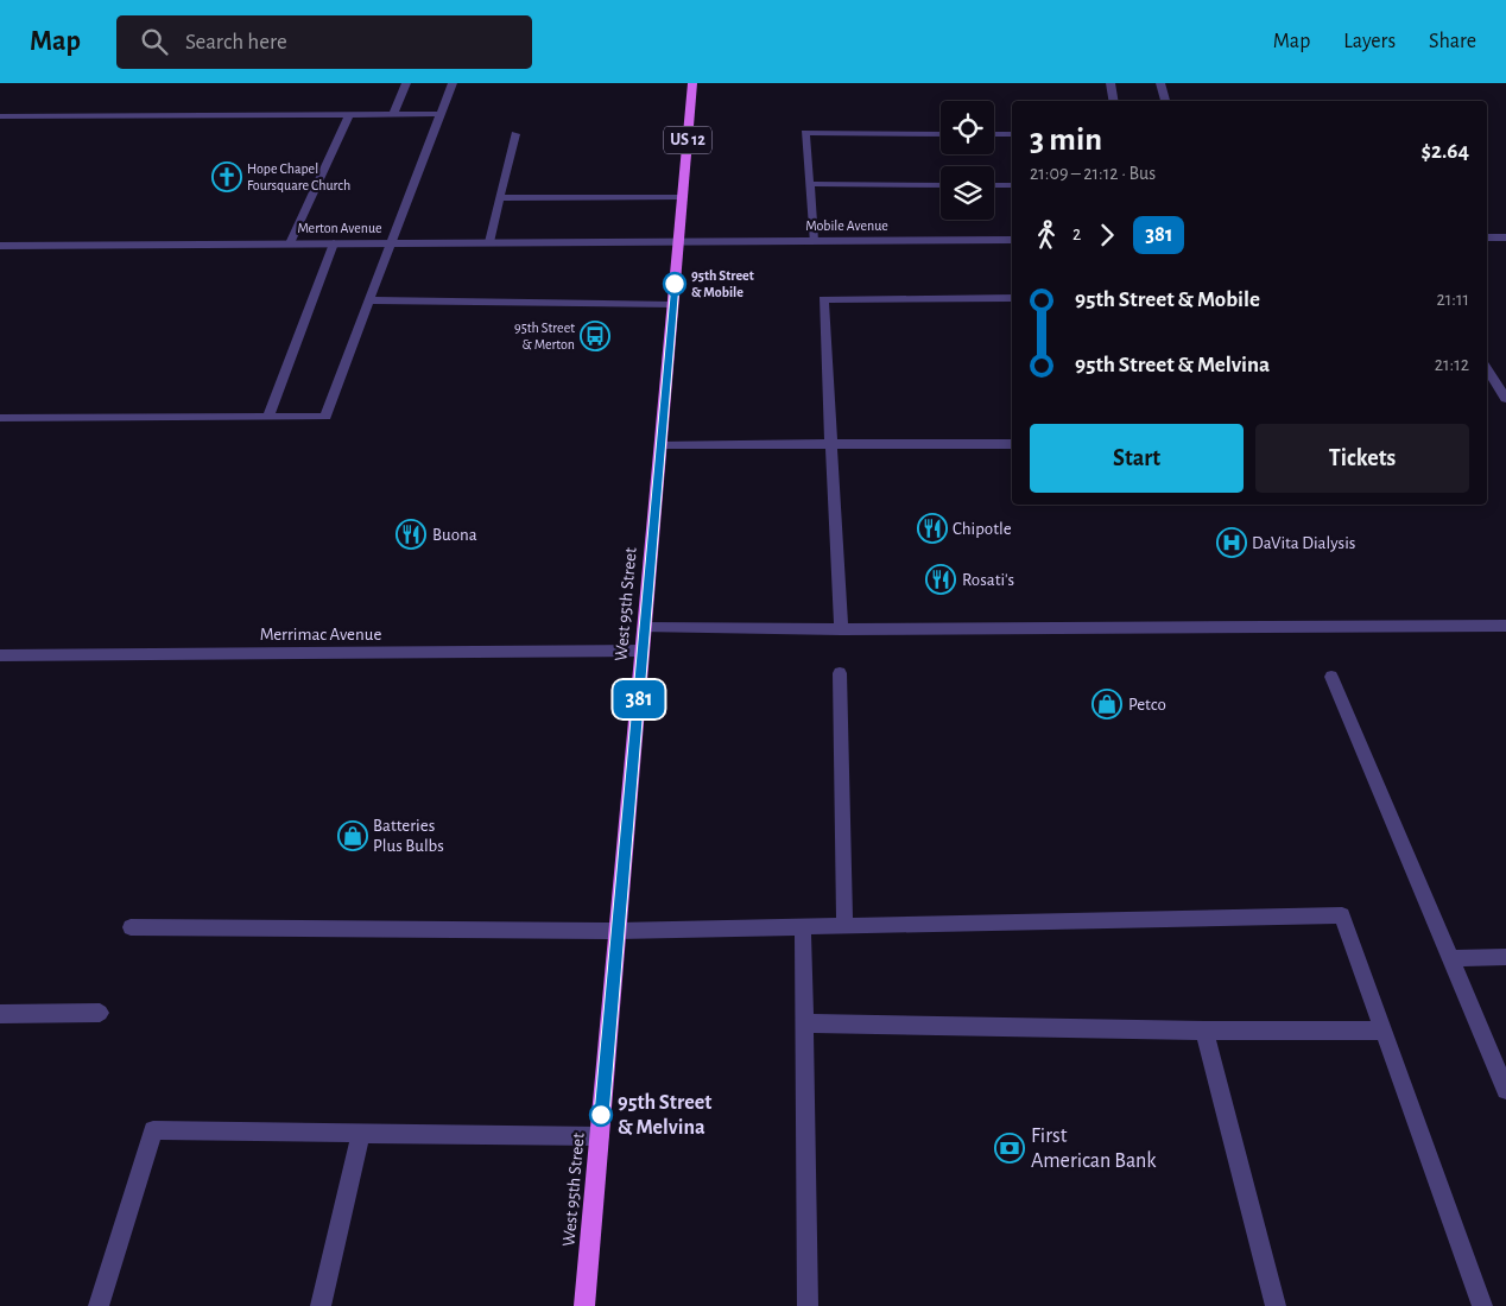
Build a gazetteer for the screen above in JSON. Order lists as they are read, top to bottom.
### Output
{
  "streets": {
    "main road": ["US 12", "West 95th Street"],
    "street": ["Mobile Avenue", "Merton Avenue", "Merrimac Avenue"]
  },
  "crossings": [
    ["Mobile Avenue", "Merton Avenue"],
    ["Mobile Avenue", "West 95th Street"],
    ["Merton Avenue", "West 95th Street"],
    ["West 95th Street", "Merrimac Avenue"]
  ],
  "places": {
    "church": ["Hope Chapel Foursquare Church"],
    "other": ["95th Street & Mobile", "95th Street & Melvina"],
    "bus stop": ["95th Street & Merton"],
    "restaurant": ["Chipotle", "Buona", "Rosati's"],
    "hospital": ["DaVita Dialysis"],
    "shop": ["Petco", "Batteries Plus Bulbs"],
    "bank": ["First American Bank"]
  },
  "lines": ["bus line 381"],
  "page": {
    "header": "Map",
    "search": "Search here",
    "nav": ["Map", "Layers", "Share"],
    "on_map": "381",
    "heading": ["3 min", "21:09 – 21:12 · Bus", "$2.64"],
    "legs": ["2", "381"],
    "list": [
      {
        "name": "95th Street & Mobile",
        "value": "21:11"
      },
      {
        "name": "95th Street & Melvina",
        "value": "21:12"
      }
    ],
    "buttons": ["Start", "Tickets"]
  }
}
